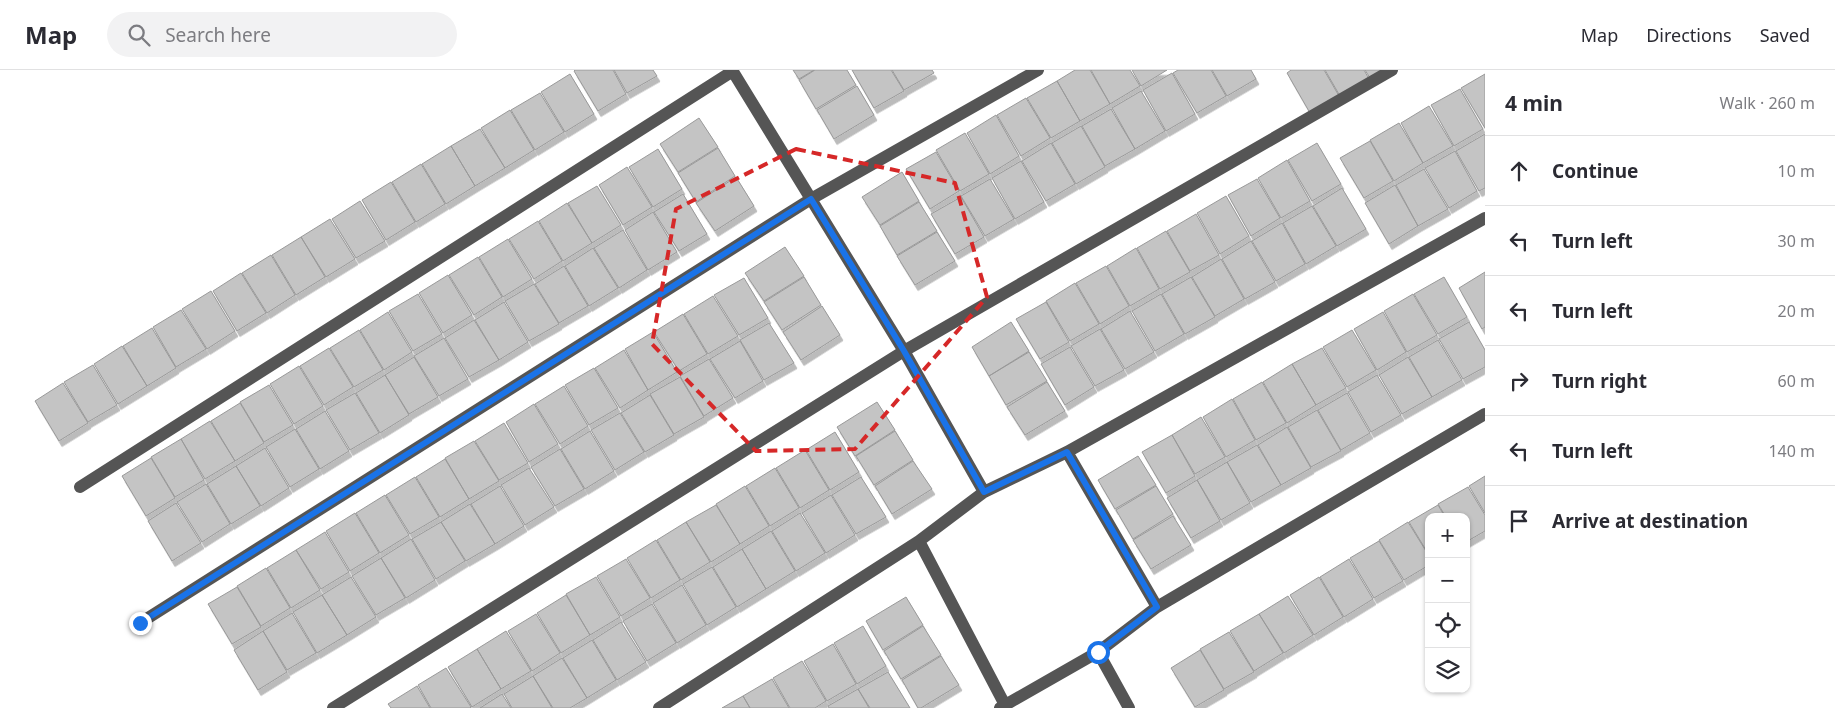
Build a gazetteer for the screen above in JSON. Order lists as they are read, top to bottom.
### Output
{
  "page": {
    "header": "Map",
    "search": "Search here",
    "nav": ["Map", "Directions", "Saved"],
    "heading": ["4 min", "Walk · 260 m"],
    "list": [
      ["Continue", "10 m"],
      ["Turn left", "30 m"],
      ["Turn left", "20 m"],
      ["Turn right", "60 m"],
      ["Turn left", "140 m"],
      "Arrive at destination"
    ],
    "map_buttons": ["+", "−"]
  }
}
